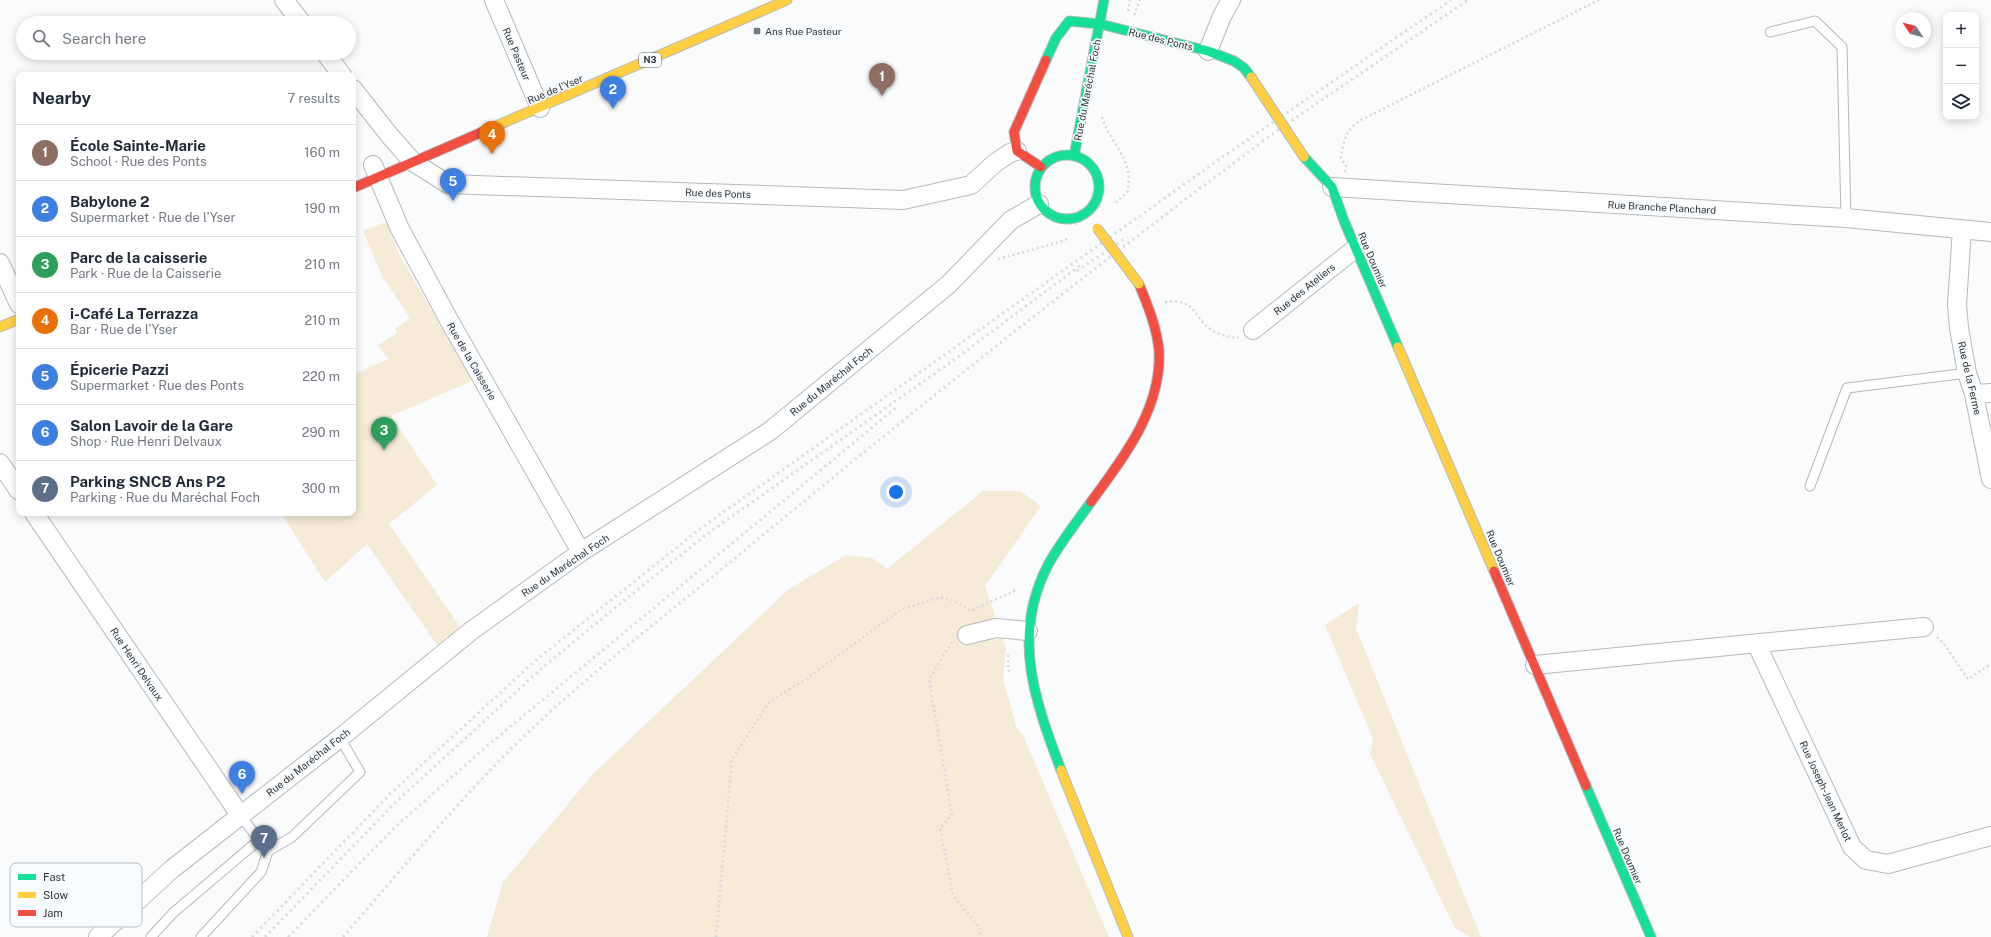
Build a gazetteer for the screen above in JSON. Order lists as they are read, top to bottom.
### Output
{
  "streets": {
    "street": [
      "Rue des Ponts",
      "Rue Pasteur",
      "N3",
      "Rue de l'Yser",
      "Rue du Maréchal Foch",
      "Rue Branche Planchard",
      "Rue Doumier",
      "Rue des Ateliers",
      "Rue de la Caisserie",
      "Rue de la Ferme",
      "Rue Henri Delvaux",
      "Rue Joseph-Jean Merlot"
    ]
  },
  "crossings": [
    ["Rue des Ponts", "Rue de l'Yser"],
    ["Rue des Ponts", "Rue du Maréchal Foch"],
    ["Rue des Ponts", "Rue Branche Planchard"],
    ["Rue des Ponts", "Rue Doumier"],
    ["Rue Pasteur", "Rue de l'Yser"],
    ["Rue de l'Yser", "Rue de la Caisserie"],
    ["Rue du Maréchal Foch", "Rue de la Caisserie"],
    ["Rue du Maréchal Foch", "Rue Henri Delvaux"],
    ["Rue Branche Planchard", "Rue Doumier"],
    ["Rue Branche Planchard", "Rue de la Ferme"],
    ["Rue Doumier", "Rue des Ateliers"]
  ],
  "places": {
    "transit": ["Ans Rue Pasteur"]
  },
  "legend": ["Fast", "Slow", "Jam"],
  "north": "top left",
  "page": {
    "map_buttons": ["+", "−"],
    "search": "Search here",
    "pins": [
      "1",
      "2",
      "4",
      "5",
      "3",
      "6",
      "7"
    ],
    "heading": ["Nearby", "7 results"],
    "list": [
      {
        "mark": "1",
        "name": "École Sainte-Marie",
        "note": "School · Rue des Ponts",
        "value": "160 m"
      },
      {
        "mark": "2",
        "name": "Babylone 2",
        "note": "Supermarket · Rue de l'Yser",
        "value": "190 m"
      },
      {
        "mark": "3",
        "name": "Parc de la caisserie",
        "note": "Park · Rue de la Caisserie",
        "value": "210 m"
      },
      {
        "mark": "4",
        "name": "i-Café La Terrazza",
        "note": "Bar · Rue de l'Yser",
        "value": "210 m"
      },
      {
        "mark": "5",
        "name": "Épicerie Pazzi",
        "note": "Supermarket · Rue des Ponts",
        "value": "220 m"
      },
      {
        "mark": "6",
        "name": "Salon Lavoir de la Gare",
        "note": "Shop · Rue Henri Delvaux",
        "value": "290 m"
      },
      {
        "mark": "7",
        "name": "Parking SNCB Ans P2",
        "note": "Parking · Rue du Maréchal Foch",
        "value": "300 m"
      }
    ]
  }
}
